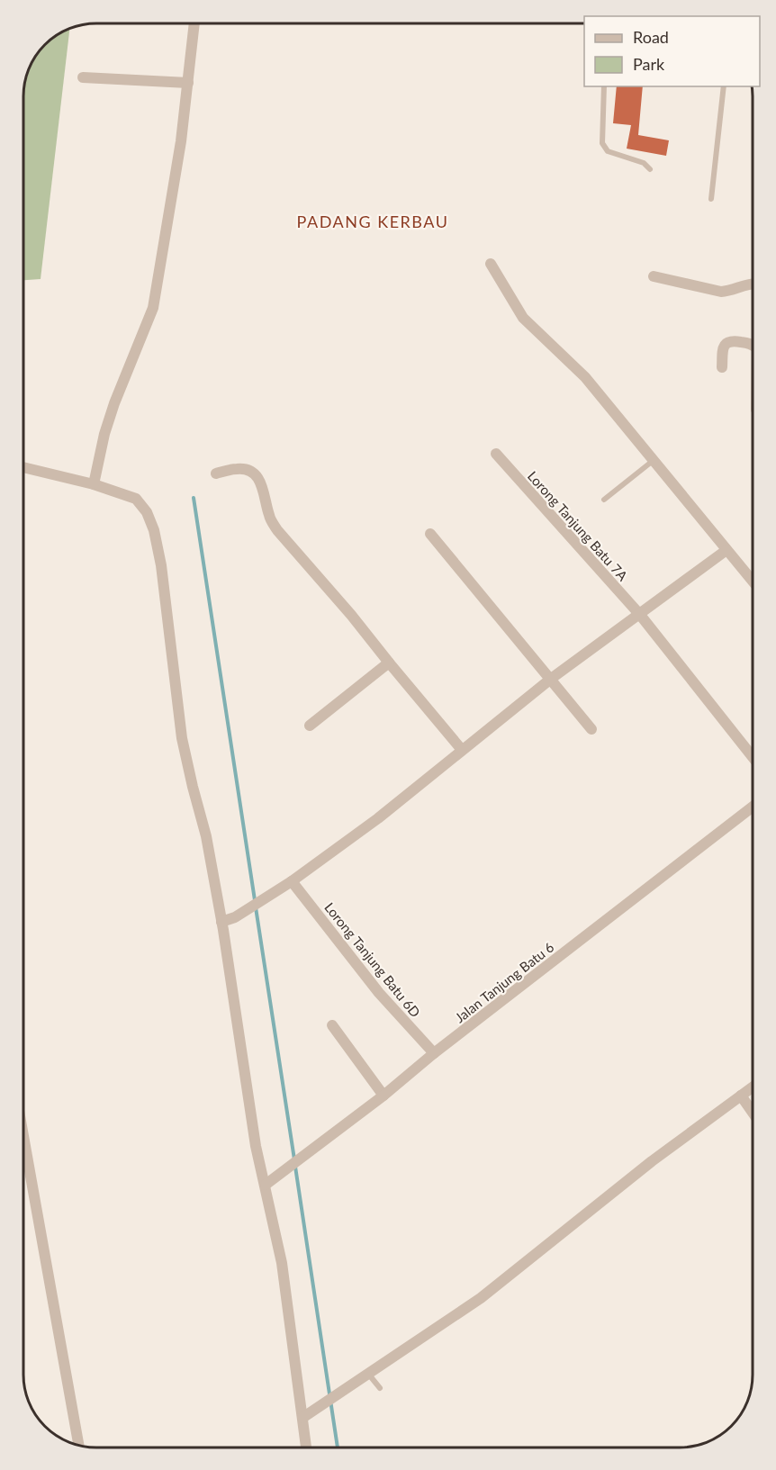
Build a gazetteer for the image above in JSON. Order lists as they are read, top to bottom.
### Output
{
  "streets": {
    "street": ["Lorong Tanjung Batu 7A", "Lorong Tanjung Batu 6D", "Jalan Tanjung Batu 6"]
  },
  "crossings": [
    ["Lorong Tanjung Batu 6D", "Jalan Tanjung Batu 6"]
  ],
  "districts": ["PADANG KERBAU"],
  "legend": ["Road", "Park"]
}
